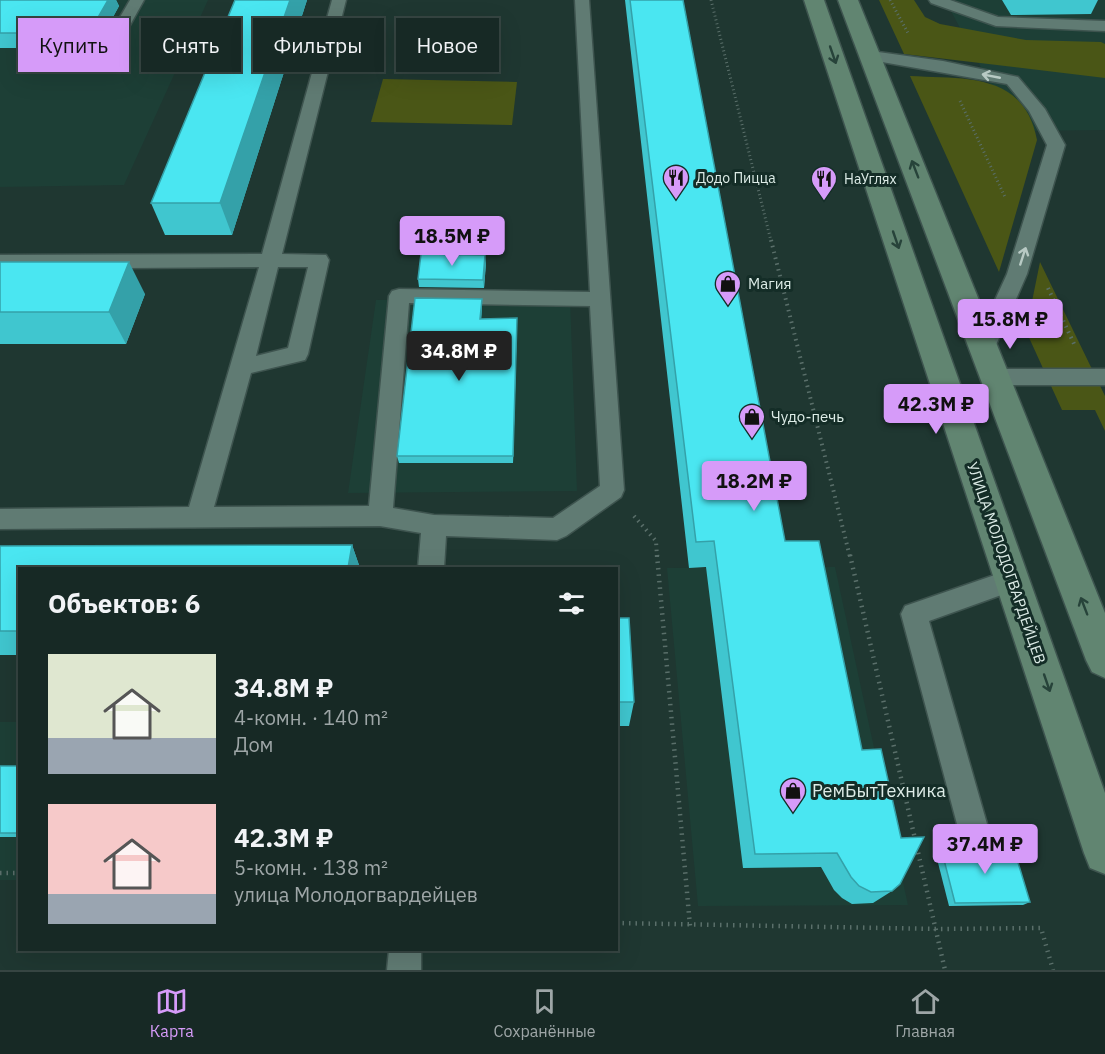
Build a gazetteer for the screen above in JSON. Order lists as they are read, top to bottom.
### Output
{
  "streets": {
    "main road": ["УЛИЦА МОЛОДОГВАРДЕЙЦЕВ"]
  },
  "places": {
    "restaurant": ["Додо Пицца", "НаУглях"],
    "shop": ["Магия", "Чудо-печь", "РемБытТехника"]
  },
  "page": {
    "chip": [
      "Купить",
      "Снять",
      "Фильтры",
      "Новое"
    ],
    "price": [
      "18.5M ₽",
      "15.8M ₽",
      "34.8M ₽",
      "42.3M ₽",
      "18.2M ₽",
      "37.4M ₽"
    ],
    "heading": "Объектов: 6",
    "list": [
      {
        "name": "34.8M ₽",
        "note": "4-комн. · 140 m² · Дом"
      },
      {
        "name": "42.3M ₽",
        "note": "5-комн. · 138 m² · улица Молодогвардейцев"
      }
    ],
    "tabs": ["Карта", "Сохранённые", "Главная"]
  }
}
